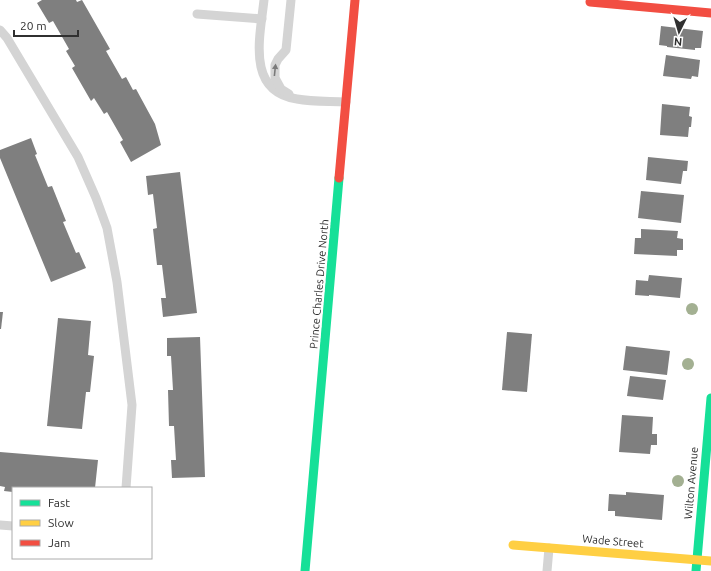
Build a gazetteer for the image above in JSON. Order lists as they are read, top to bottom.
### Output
{
  "streets": {
    "main road": ["Prince Charles Drive North", "Wilton Avenue", "Wade Street"]
  },
  "crossings": [
    ["Wilton Avenue", "Wade Street"]
  ],
  "legend": ["Fast", "Slow", "Jam"],
  "scale_bar": "20 m",
  "north": "bottom"
}
